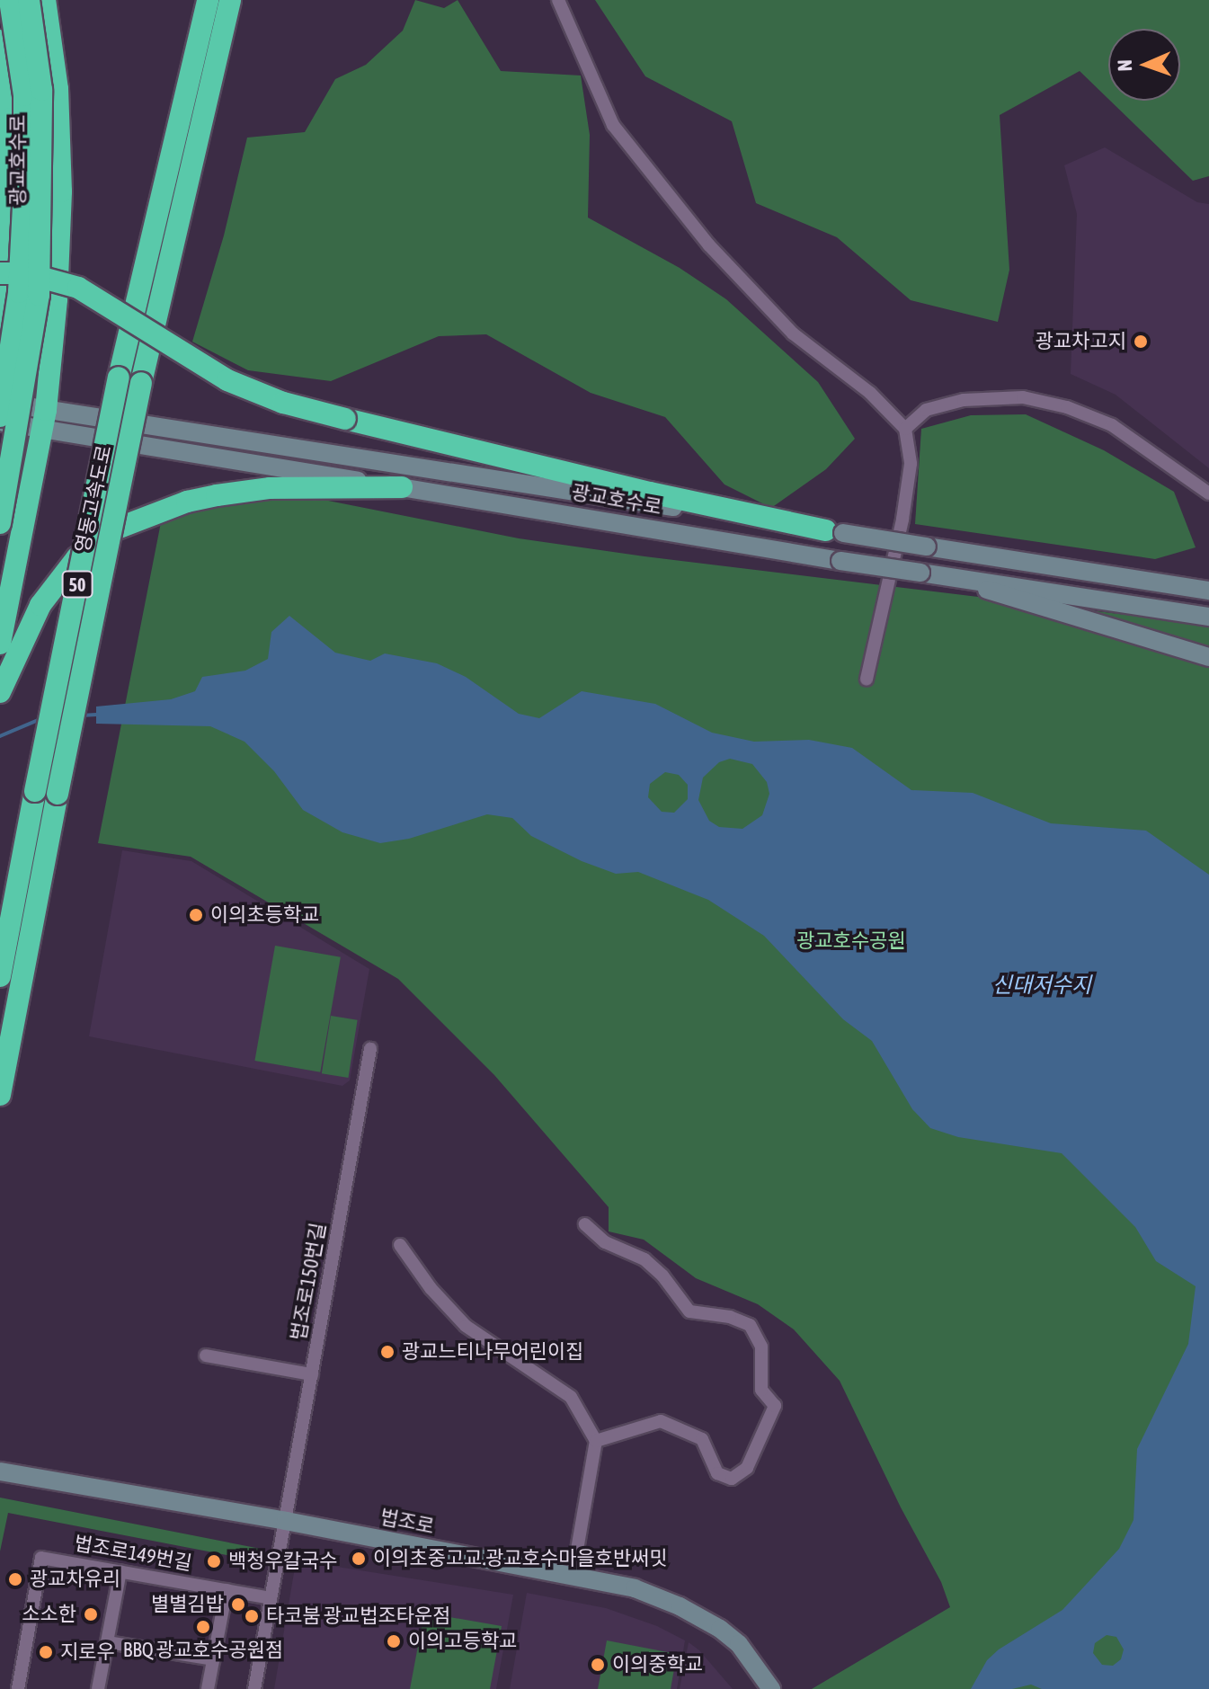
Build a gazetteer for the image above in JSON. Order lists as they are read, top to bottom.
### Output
{
  "streets": {
    "highway": ["광교호수로", "영동고속도로", "50"],
    "main road": ["법조로"],
    "street": ["법조로150번길", "법조로149번길"]
  },
  "crossings": [
    ["법조로150번길", "법조로"]
  ],
  "water": ["신대저수지"],
  "parks": ["광교호수공원"],
  "places": [
    "광교차고지",
    "이의초등학교",
    "광교느티나무어린이집",
    "이의초중고교.광교호수마을호반써밋",
    "백청우칼국수",
    "광교차유리",
    "별별김밥",
    "소소한",
    "타코붐 광교법조타운점",
    "BBQ 광교호수공원점",
    "이의고등학교",
    "지로우",
    "이의중학교"
  ],
  "north": "left"
}
